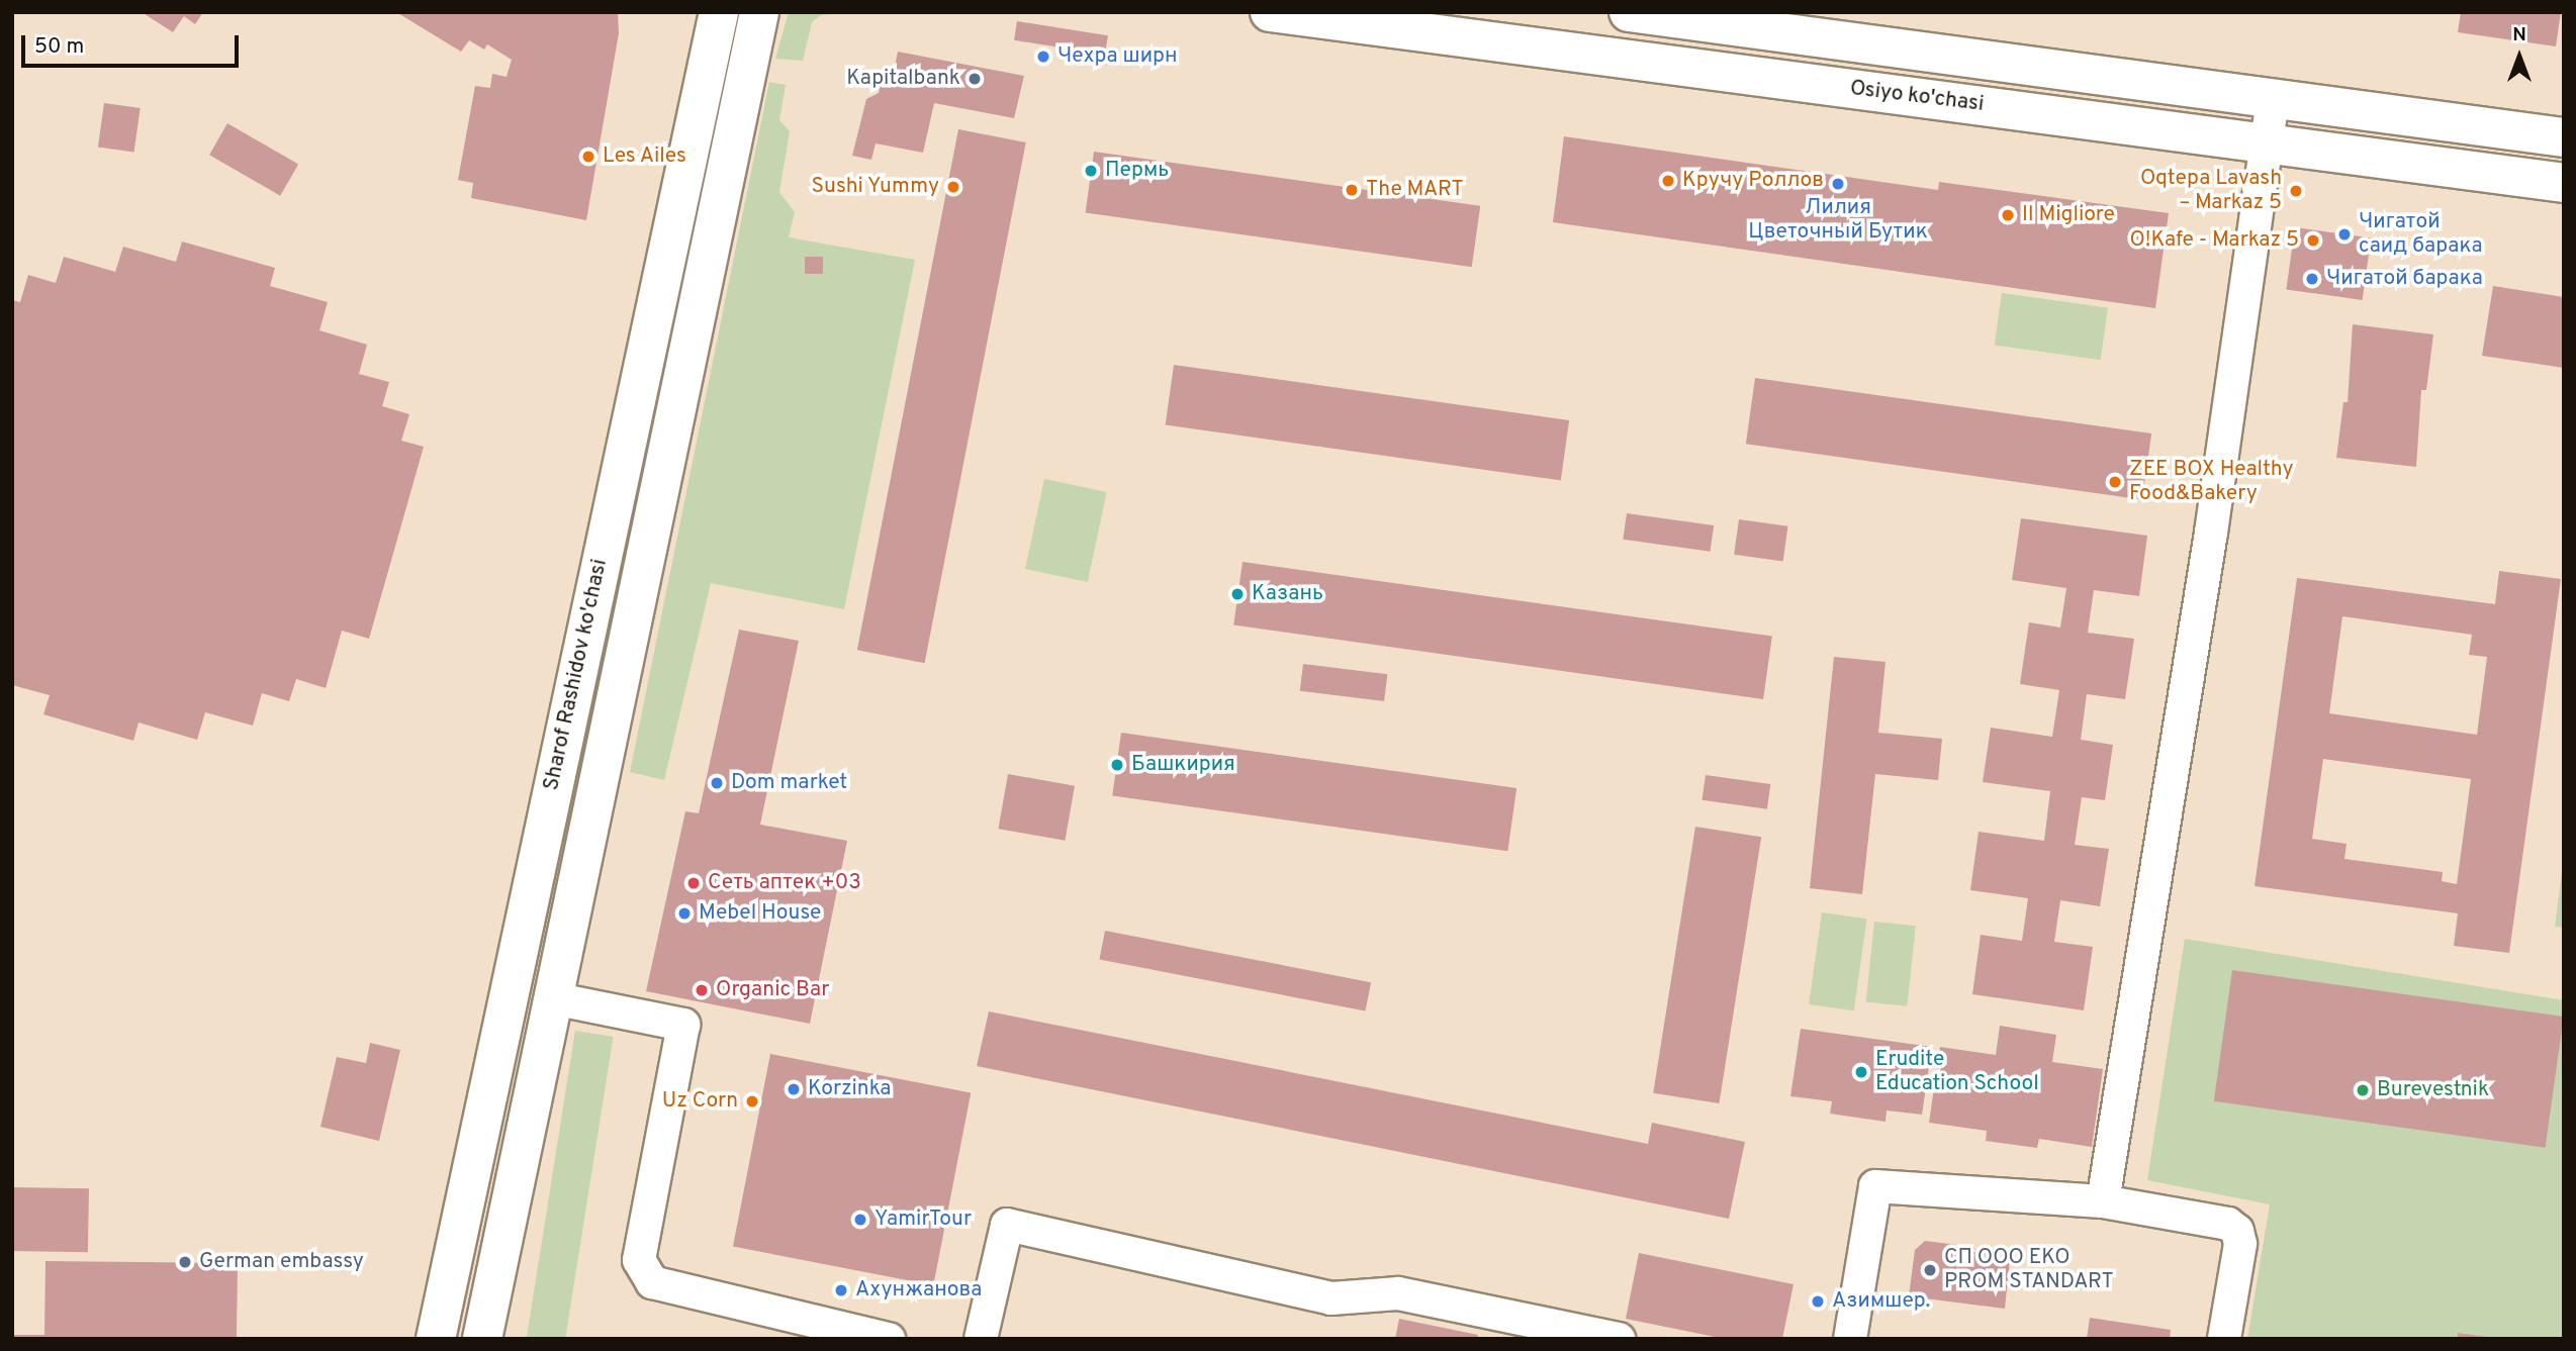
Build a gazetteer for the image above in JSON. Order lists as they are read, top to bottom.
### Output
{
  "streets": {
    "main road": ["Osiyo ko'chasi", "Sharof Rashidov ko'chasi"]
  },
  "places": [
    "Чехра ширн",
    "Kapitalbank",
    "Les Ailes",
    "Пермь",
    "Кручу Роллов",
    "Лилия Цветочный Бутик",
    "Sushi Yummy",
    "The MART",
    "Oqtepa Lavash – Markaz 5",
    "Il Migliore",
    "Чигатой саид барака",
    "O!Kafe - Markaz 5",
    "Чигатой барака",
    "ZEE BOX Healthy Food&Bakery",
    "Казань",
    "Башкирия",
    "Dom market",
    "Сеть аптек +03",
    "Mebel House",
    "Organic Bar",
    "Erudite Education School",
    "Korzinka",
    "Burevestnik",
    "Uz Corn",
    "YamirTour",
    "German embassy",
    "СП ООО EKO PROM STANDART",
    "Ахунжанова",
    "Азимшер."
  ],
  "scale_bar": "50 m",
  "north": "top"
}
